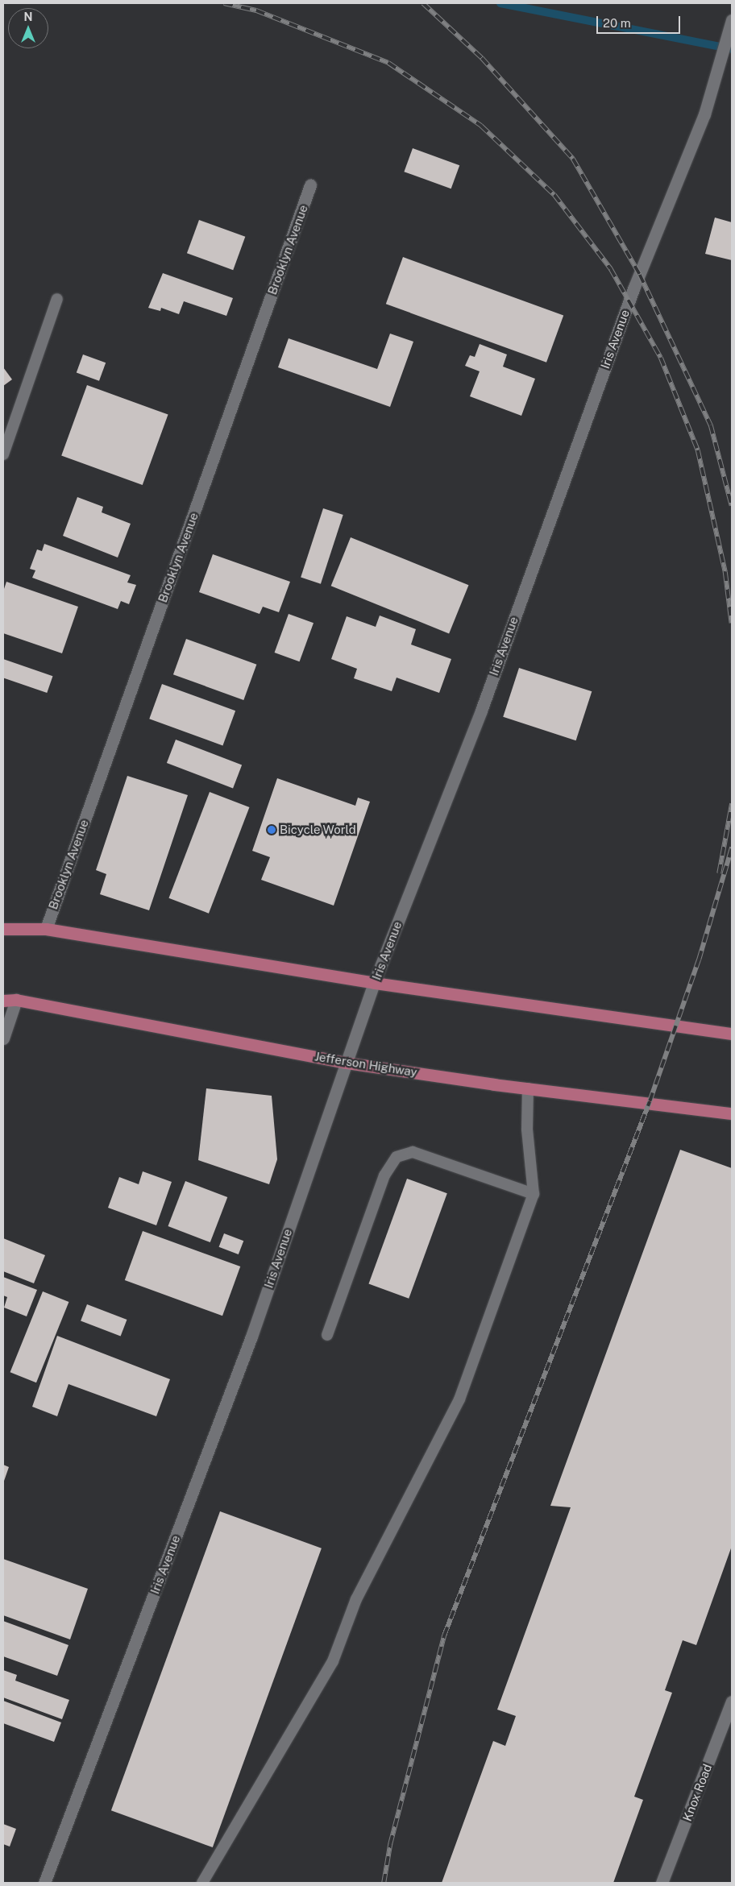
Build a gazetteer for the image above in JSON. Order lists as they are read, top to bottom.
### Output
{
  "streets": {
    "main road": ["Jefferson Highway"],
    "street": ["Brooklyn Avenue", "Iris Avenue", "Knox Road"]
  },
  "crossings": [
    ["Iris Avenue", "Jefferson Highway"]
  ],
  "places": ["Bicycle World"],
  "scale_bar": "20 m",
  "north": "top"
}
